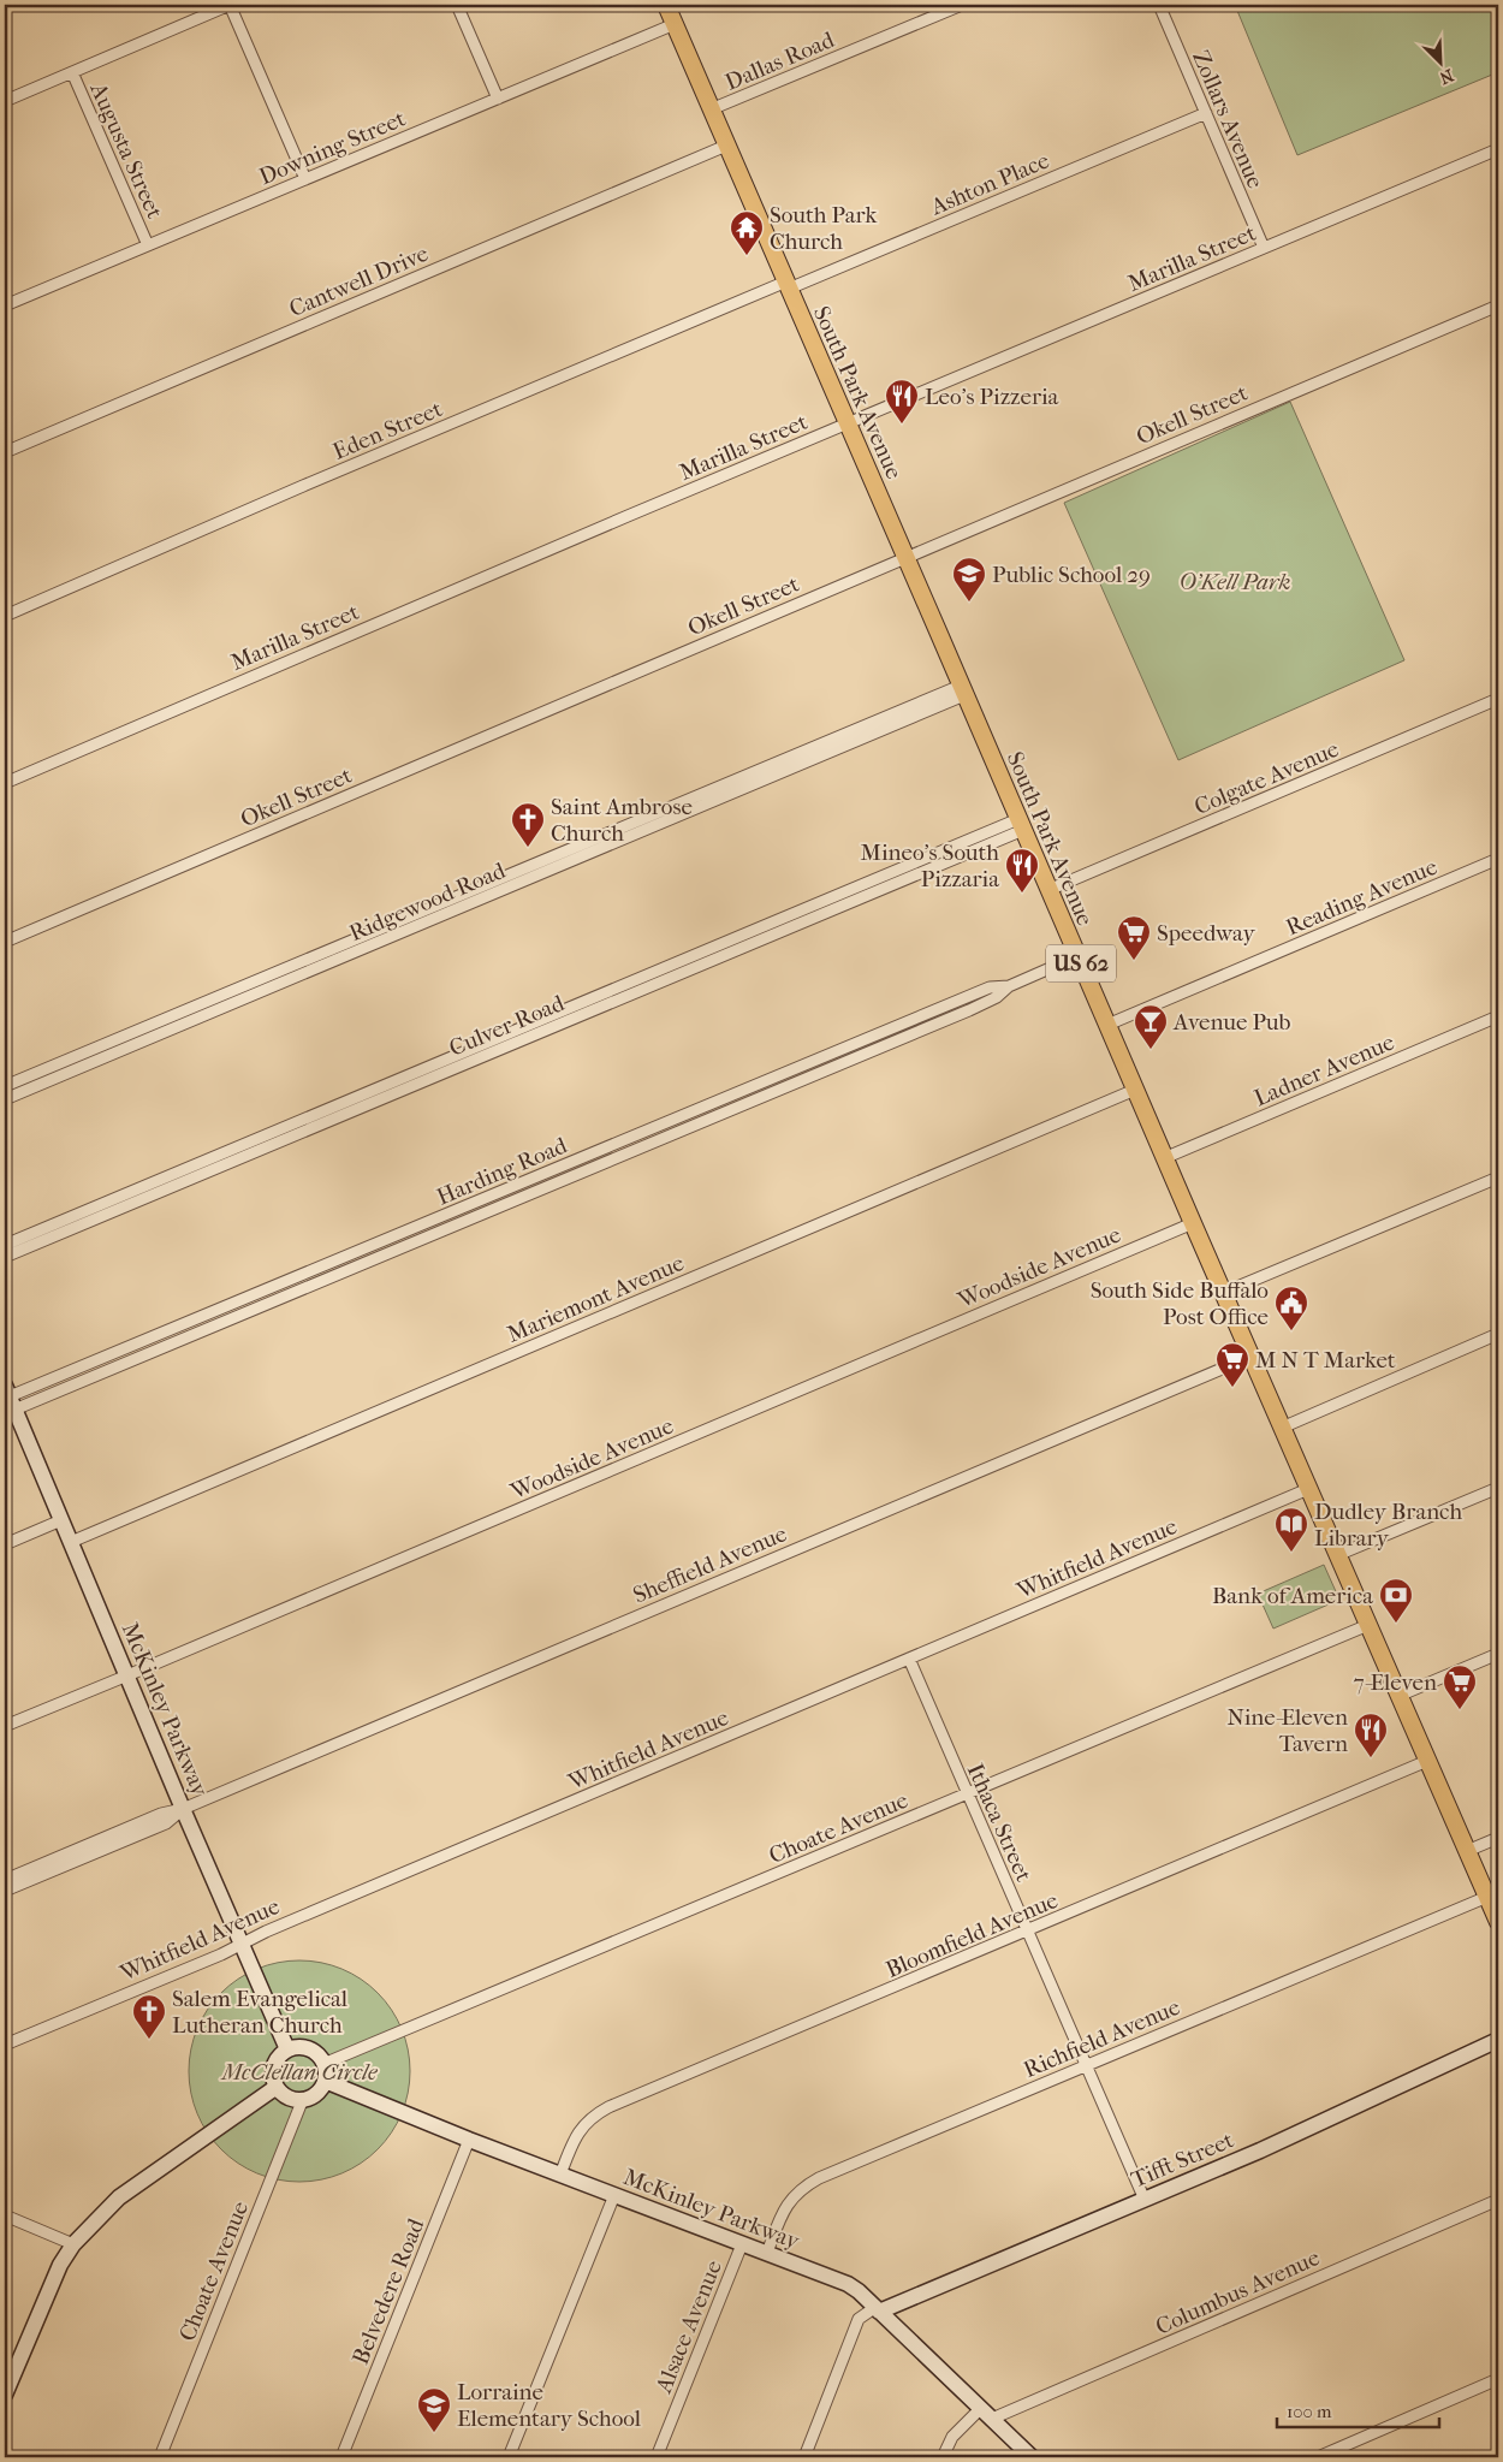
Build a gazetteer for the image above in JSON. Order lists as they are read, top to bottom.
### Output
{
  "streets": {
    "main road": ["South Park Avenue", "US 62"],
    "street": [
      "Dallas Road",
      "Zollars Avenue",
      "Downing Street",
      "Augusta Street",
      "Ashton Place",
      "Marilla Street",
      "Cantwell Drive",
      "Okell Street",
      "Eden Street",
      "Colgate Avenue",
      "Reading Avenue",
      "Ridgewood Road",
      "Culver Road",
      "Ladner Avenue",
      "Harding Road",
      "Woodside Avenue",
      "Mariemont Avenue",
      "Whitfield Avenue",
      "Sheffield Avenue",
      "McKinley Parkway",
      "Ithaca Street",
      "Choate Avenue",
      "Bloomfield Avenue",
      "Richfield Avenue",
      "Tifft Street",
      "Belvedere Road",
      "Columbus Avenue",
      "Alsace Avenue"
    ]
  },
  "crossings": [
    ["Dallas Road", "South Park Avenue"],
    ["Zollars Avenue", "Ashton Place"],
    ["Zollars Avenue", "Marilla Street"],
    ["Downing Street", "Augusta Street"],
    ["Downing Street", "South Park Avenue"],
    ["Ashton Place", "South Park Avenue"],
    ["Ashton Place", "Eden Street"],
    ["Marilla Street", "South Park Avenue"],
    ["Cantwell Drive", "South Park Avenue"],
    ["South Park Avenue", "Okell Street"],
    ["South Park Avenue", "Eden Street"],
    ["South Park Avenue", "Colgate Avenue"],
    ["South Park Avenue", "Reading Avenue"],
    ["South Park Avenue", "Ridgewood Road"],
    ["South Park Avenue", "Culver Road"],
    ["South Park Avenue", "Ladner Avenue"],
    ["South Park Avenue", "Harding Road"],
    ["South Park Avenue", "Woodside Avenue"],
    ["South Park Avenue", "Mariemont Avenue"],
    ["South Park Avenue", "Whitfield Avenue"],
    ["South Park Avenue", "Sheffield Avenue"],
    ["South Park Avenue", "Choate Avenue"],
    ["South Park Avenue", "Bloomfield Avenue"],
    ["South Park Avenue", "Richfield Avenue"],
    ["Harding Road", "McKinley Parkway"],
    ["Woodside Avenue", "McKinley Parkway"],
    ["Mariemont Avenue", "McKinley Parkway"],
    ["Whitfield Avenue", "McKinley Parkway"],
    ["Whitfield Avenue", "Ithaca Street"],
    ["Sheffield Avenue", "McKinley Parkway"],
    ["McKinley Parkway", "Choate Avenue"],
    ["McKinley Parkway", "Bloomfield Avenue"],
    ["McKinley Parkway", "Richfield Avenue"],
    ["McKinley Parkway", "Tifft Street"],
    ["McKinley Parkway", "Belvedere Road"],
    ["McKinley Parkway", "Columbus Avenue"],
    ["McKinley Parkway", "Alsace Avenue"],
    ["Ithaca Street", "Choate Avenue"],
    ["Ithaca Street", "Bloomfield Avenue"],
    ["Ithaca Street", "Richfield Avenue"],
    ["Ithaca Street", "Tifft Street"]
  ],
  "parks": ["O'Kell Park", "McClellan Circle"],
  "places": {
    "temple": ["South Park Church"],
    "restaurant": ["Leo's Pizzeria", "Mineo's South Pizzaria", "Nine-Eleven Tavern"],
    "school or university": ["Public School 29", "Lorraine Elementary School"],
    "church": ["Saint Ambrose Church", "Salem Evangelical Lutheran Church"],
    "supermarket": ["Speedway", "M N T Market", "7-Eleven"],
    "bar": ["Avenue Pub"],
    "public building": ["South Side Buffalo Post Office"],
    "library": ["Dudley Branch Library"],
    "bank": ["Bank of America"]
  },
  "scale_bar": "100 m",
  "north": "bottom right"
}
